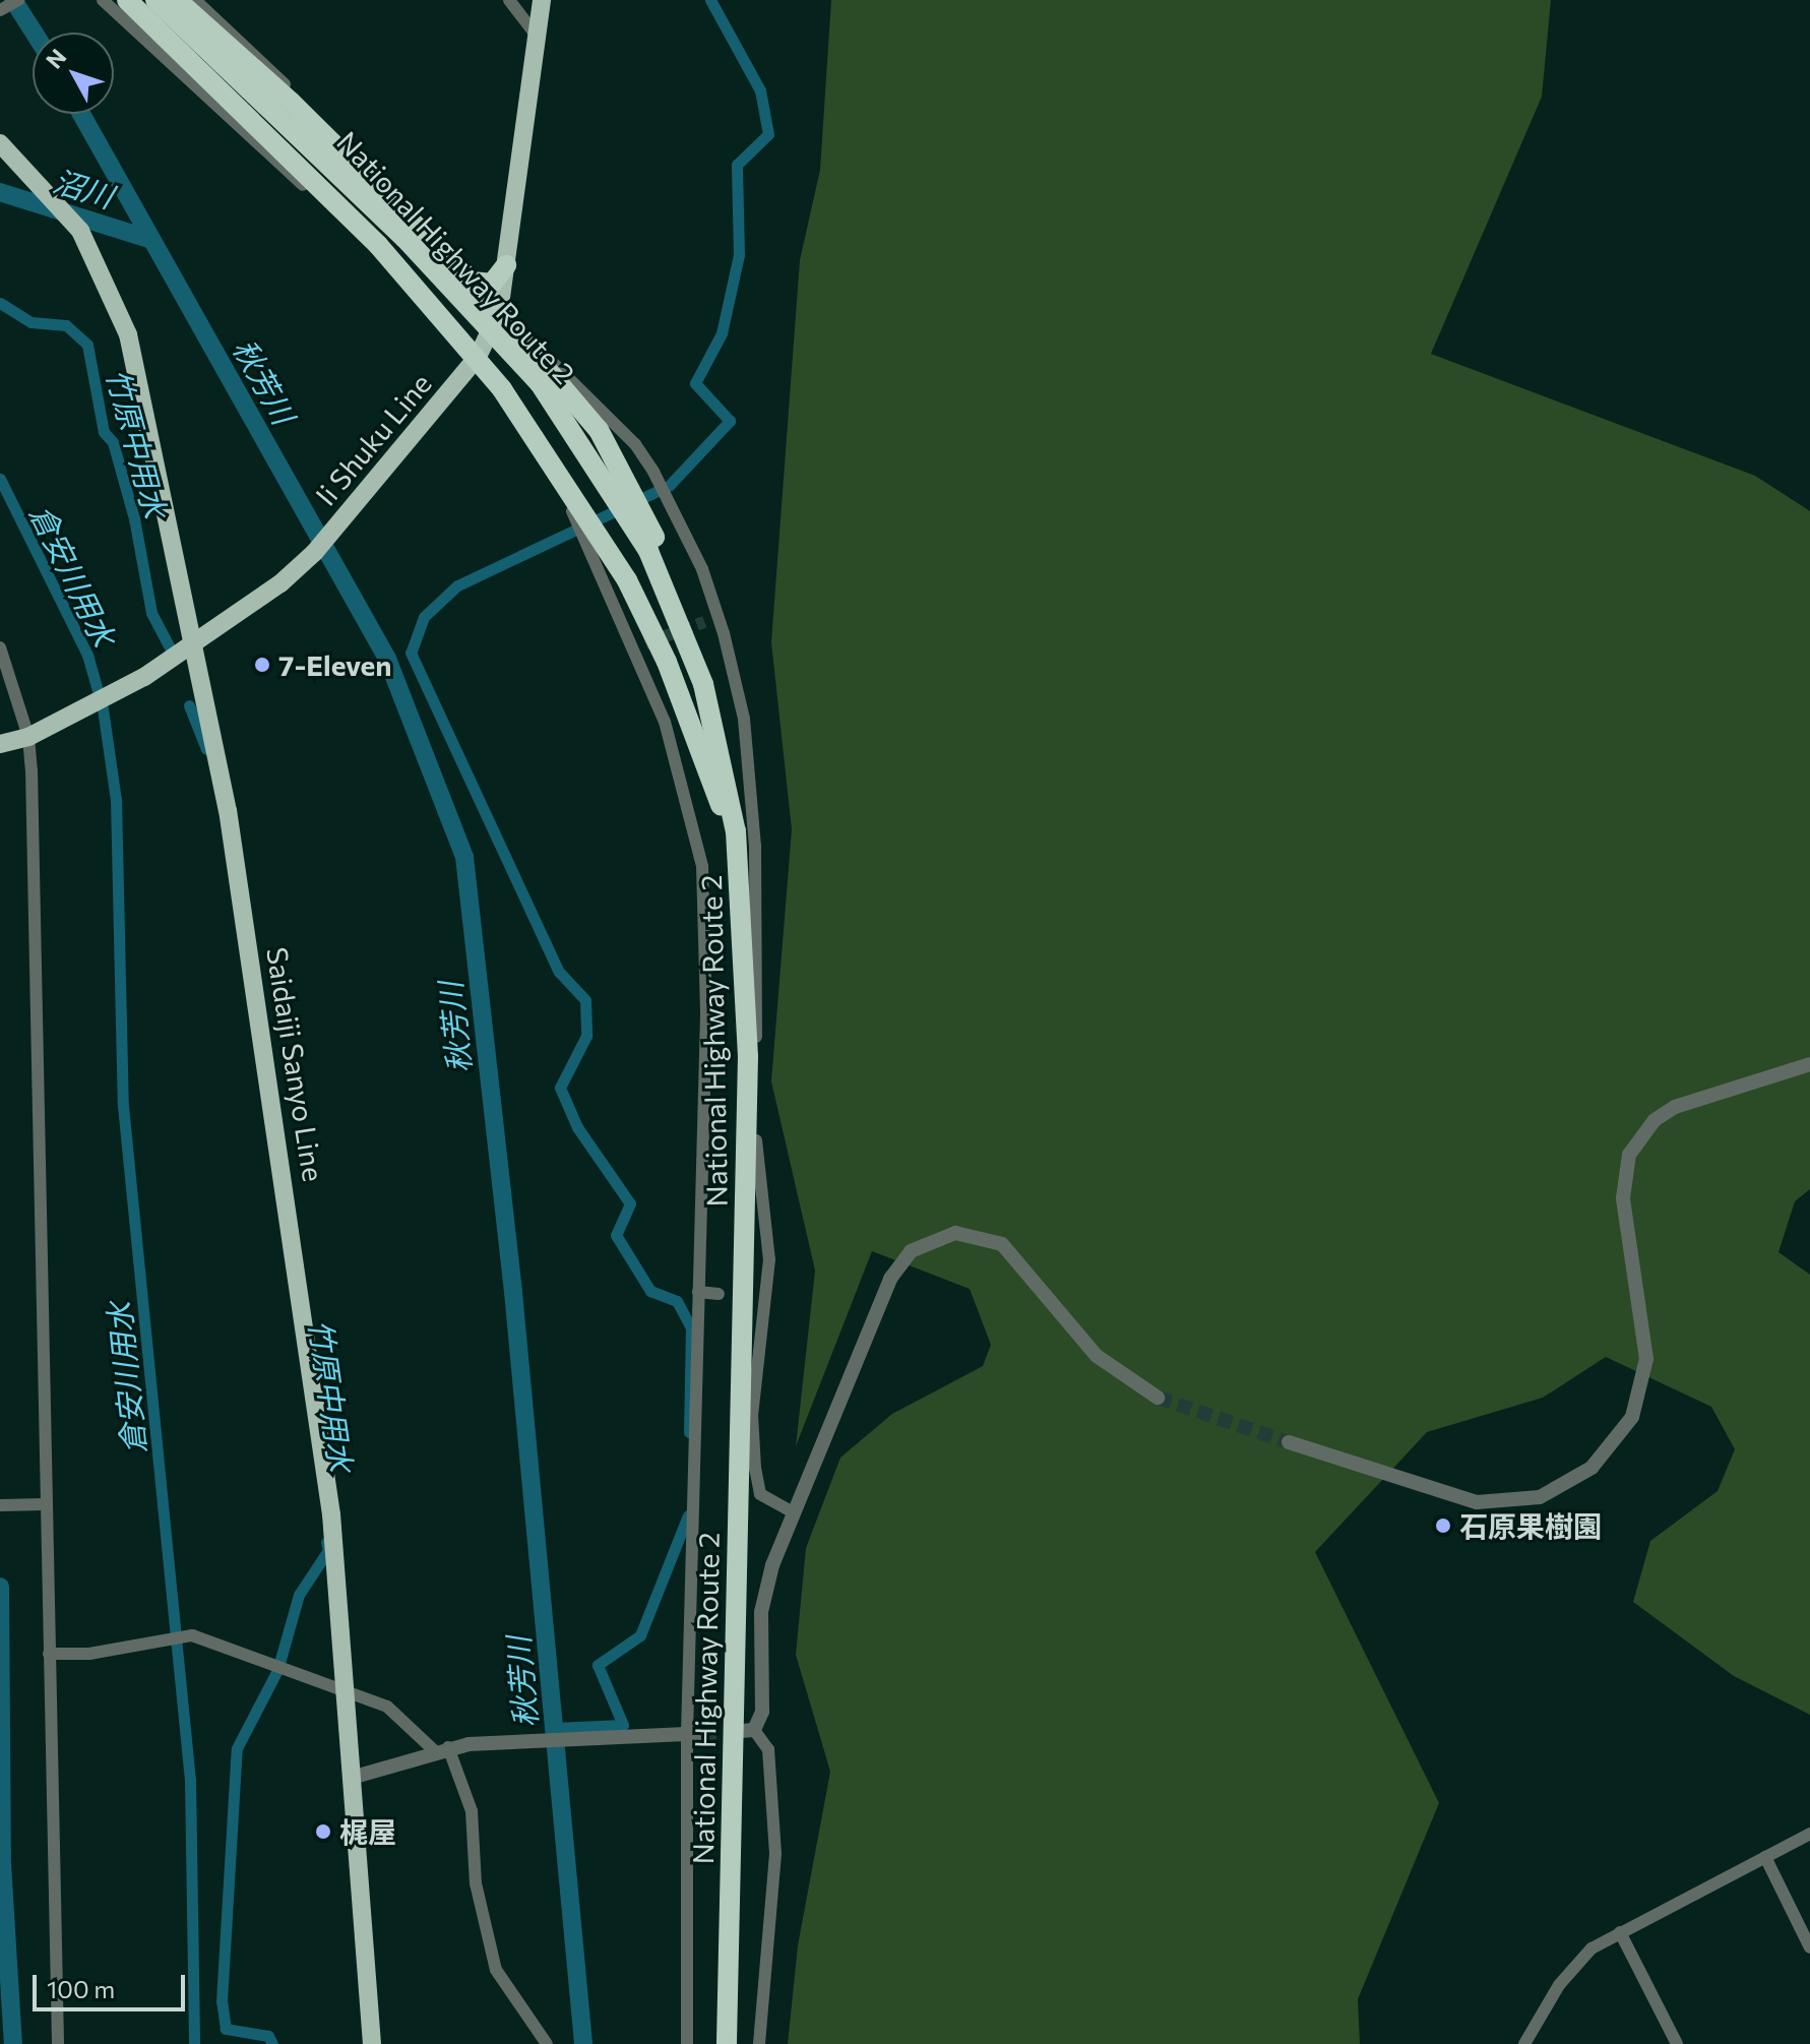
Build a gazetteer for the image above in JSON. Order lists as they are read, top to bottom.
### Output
{
  "streets": {
    "highway": ["National Highway Route 2"],
    "main road": ["Ii Shuku Line", "Saidaiji Sanyo Line"]
  },
  "crossings": [
    ["Ii Shuku Line", "Saidaiji Sanyo Line"]
  ],
  "water": [
    "沼川",
    "秋芳川",
    "竹原中用水",
    "倉安川用水"
  ],
  "places": ["7-Eleven", "石原果樹園", "梶屋"],
  "scale_bar": "100 m",
  "north": "top left"
}
